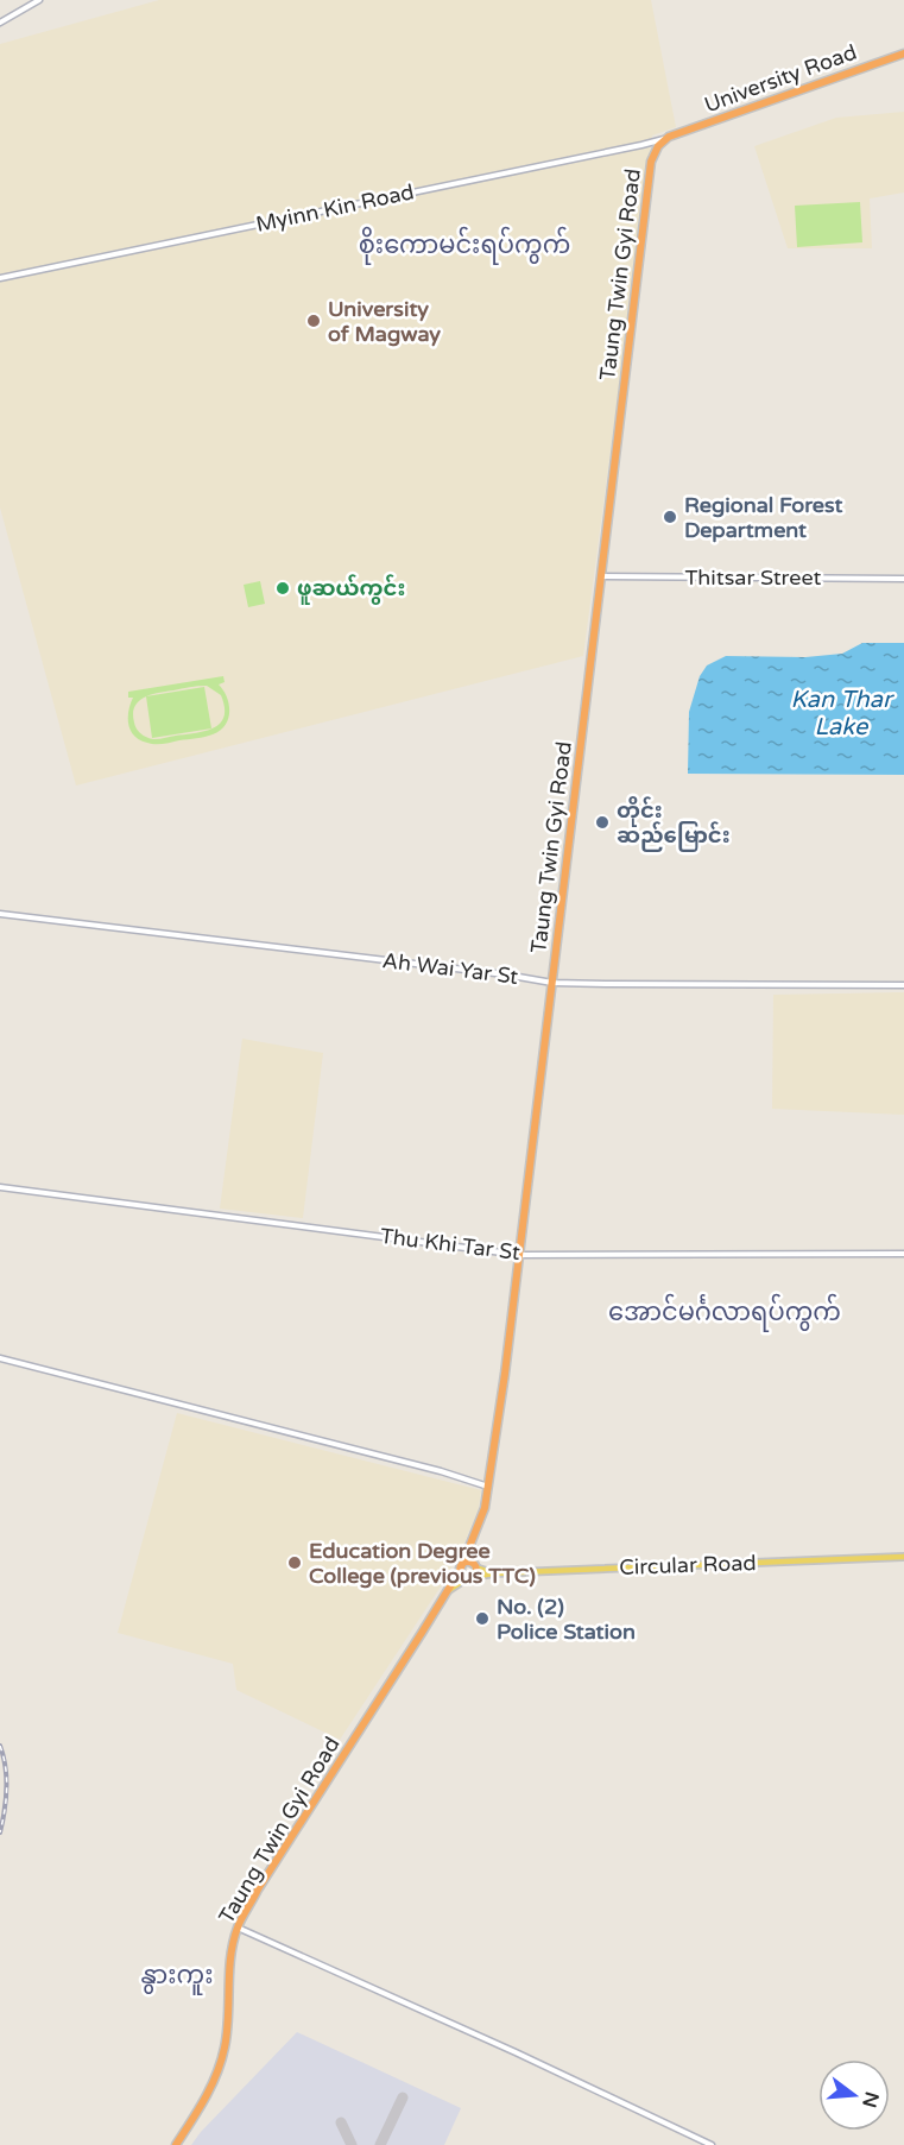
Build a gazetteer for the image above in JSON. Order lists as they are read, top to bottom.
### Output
{
  "streets": {
    "highway": ["University Road", "Taung Twin Gyi Road"],
    "main road": ["Circular Road"],
    "street": [
      "Myinn Kin Road",
      "Thitsar Street",
      "Ah Wai Yar St",
      "Thu Khi Tar St"
    ]
  },
  "crossings": [
    ["University Road", "Myinn Kin Road"],
    ["University Road", "Taung Twin Gyi Road"],
    ["Myinn Kin Road", "Taung Twin Gyi Road"],
    ["Taung Twin Gyi Road", "Thitsar Street"],
    ["Taung Twin Gyi Road", "Ah Wai Yar St"],
    ["Taung Twin Gyi Road", "Thu Khi Tar St"],
    ["Taung Twin Gyi Road", "Circular Road"]
  ],
  "districts": ["စိုးကောမင်းရပ်ကွက်", "အောင်မင်္ဂလာရပ်ကွက်", "နွားကူး"],
  "water": ["Kan Thar Lake"],
  "places": [
    "University of Magway",
    "Regional Forest Department",
    "ဖူဆယ်ကွင်း",
    "တိုင်း ဆည်မြောင်း",
    "Education Degree College (previous TTC)",
    "No. (2) Police Station"
  ],
  "north": "right"
}
